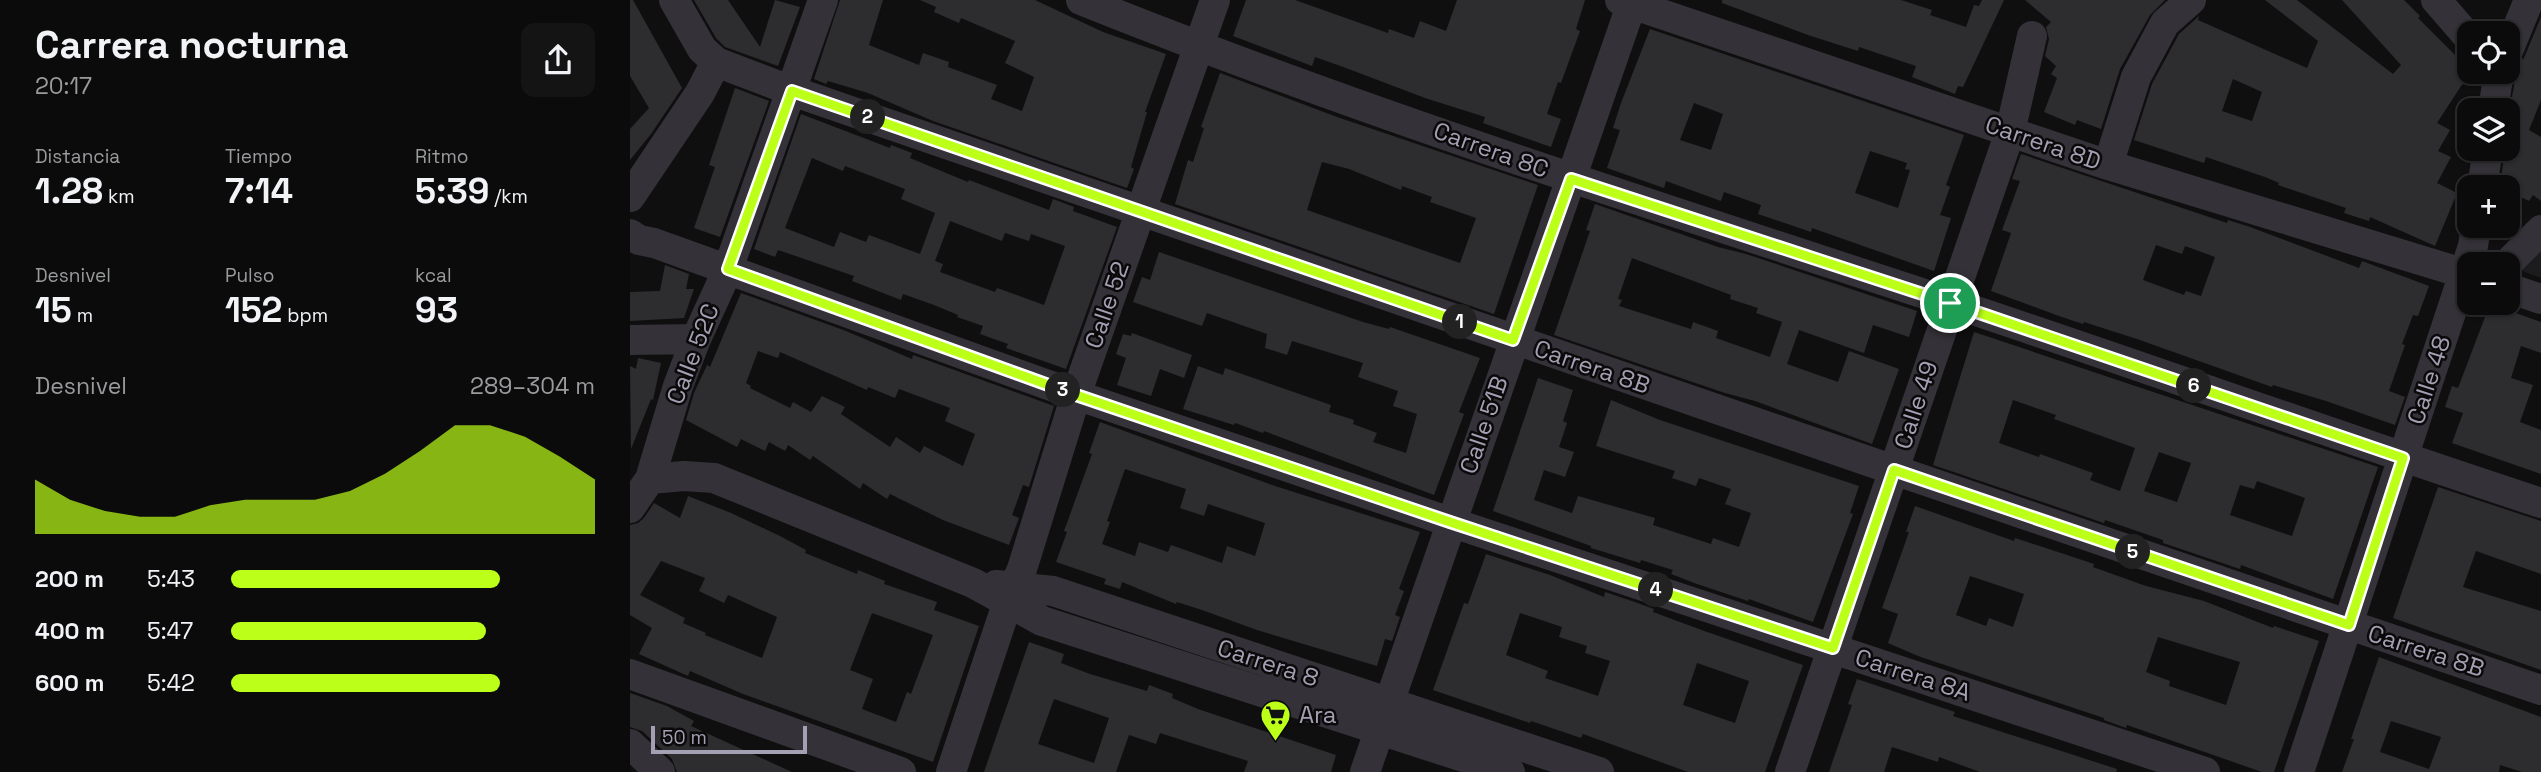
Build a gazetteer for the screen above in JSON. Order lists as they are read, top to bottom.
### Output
{
  "streets": {
    "street": [
      "Carrera 8D",
      "Carrera 8C",
      "Calle 52",
      "Calle 52C",
      "Carrera 8B",
      "Calle 48",
      "Calle 49",
      "Calle 51B",
      "Carrera 8",
      "Carrera 8A"
    ]
  },
  "crossings": [
    ["Carrera 8D", "Calle 49"],
    ["Carrera 8D", "Calle 51B"],
    ["Carrera 8C", "Calle 52"],
    ["Carrera 8C", "Calle 48"],
    ["Carrera 8C", "Calle 49"],
    ["Carrera 8C", "Calle 51B"],
    ["Calle 52", "Carrera 8B"],
    ["Calle 52", "Carrera 8"],
    ["Calle 52", "Carrera 8A"],
    ["Calle 52C", "Carrera 8B"],
    ["Calle 52C", "Carrera 8"],
    ["Calle 52C", "Carrera 8A"],
    ["Carrera 8B", "Calle 48"],
    ["Carrera 8B", "Calle 49"],
    ["Carrera 8B", "Calle 51B"],
    ["Calle 49", "Carrera 8A"],
    ["Calle 51B", "Carrera 8"],
    ["Calle 51B", "Carrera 8A"]
  ],
  "places": {
    "supermarket": ["Ara"]
  },
  "scale_bar": "50 m",
  "page": {
    "heading": ["Carrera nocturna", "20:17"],
    "map_buttons": ["+", "−"],
    "pins": [
      "2",
      "1",
      "6",
      "3",
      "5",
      "4"
    ],
    "stats": [
      ["Distancia", "1.28 km"],
      ["Tiempo", "7:14"],
      ["Ritmo", "5:39 /km"],
      ["Desnivel", "15 m"],
      ["Pulso", "152 bpm"],
      ["kcal", "93"]
    ],
    "chart": ["Desnivel", "289–304 m"],
    "list": [
      {
        "name": "200 m",
        "note": "5:43"
      },
      {
        "name": "400 m",
        "note": "5:47"
      },
      {
        "name": "600 m",
        "note": "5:42"
      }
    ],
    "scale": "50 m"
  }
}
